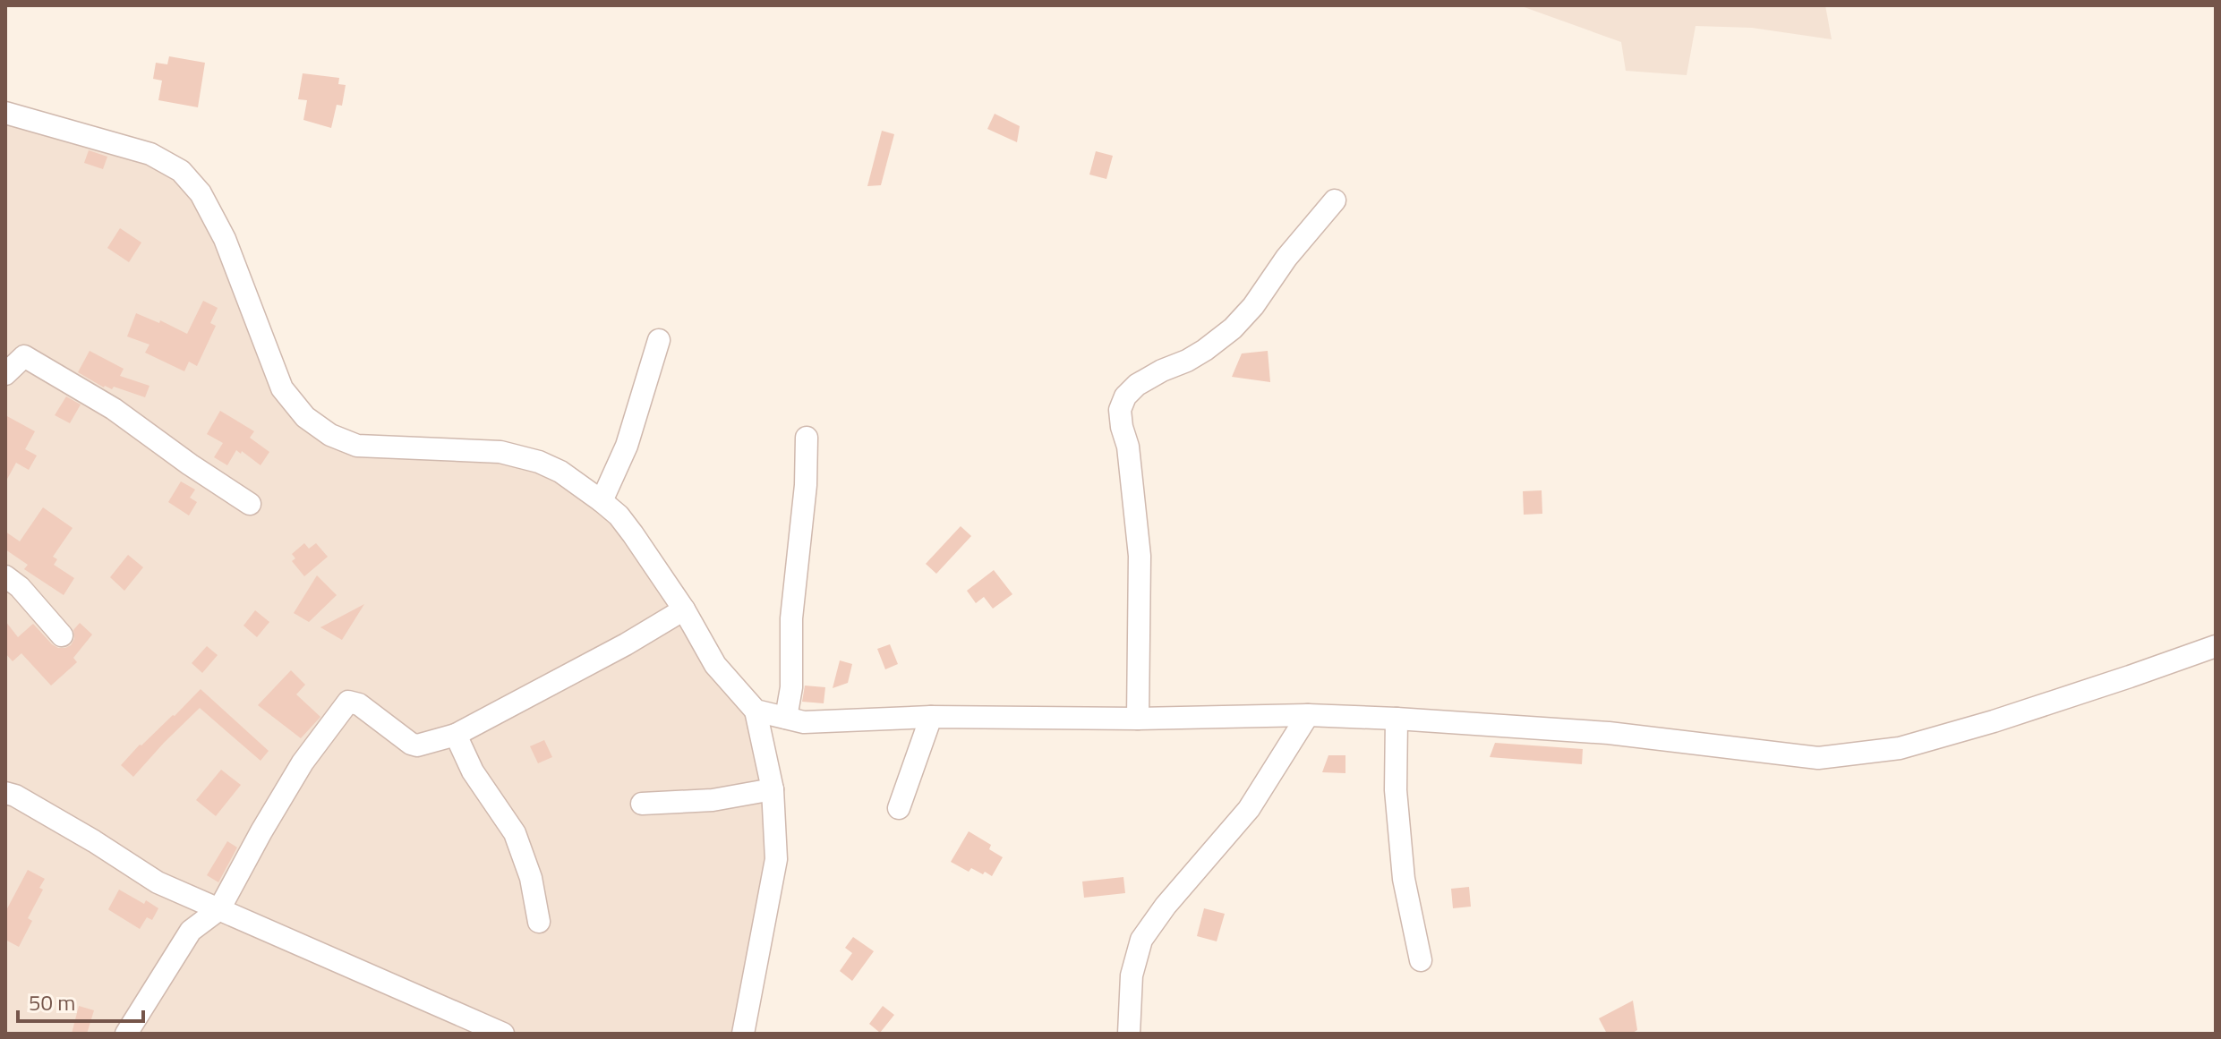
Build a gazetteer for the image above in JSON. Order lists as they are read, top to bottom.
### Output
{
  "scale_bar": "50 m"
}
